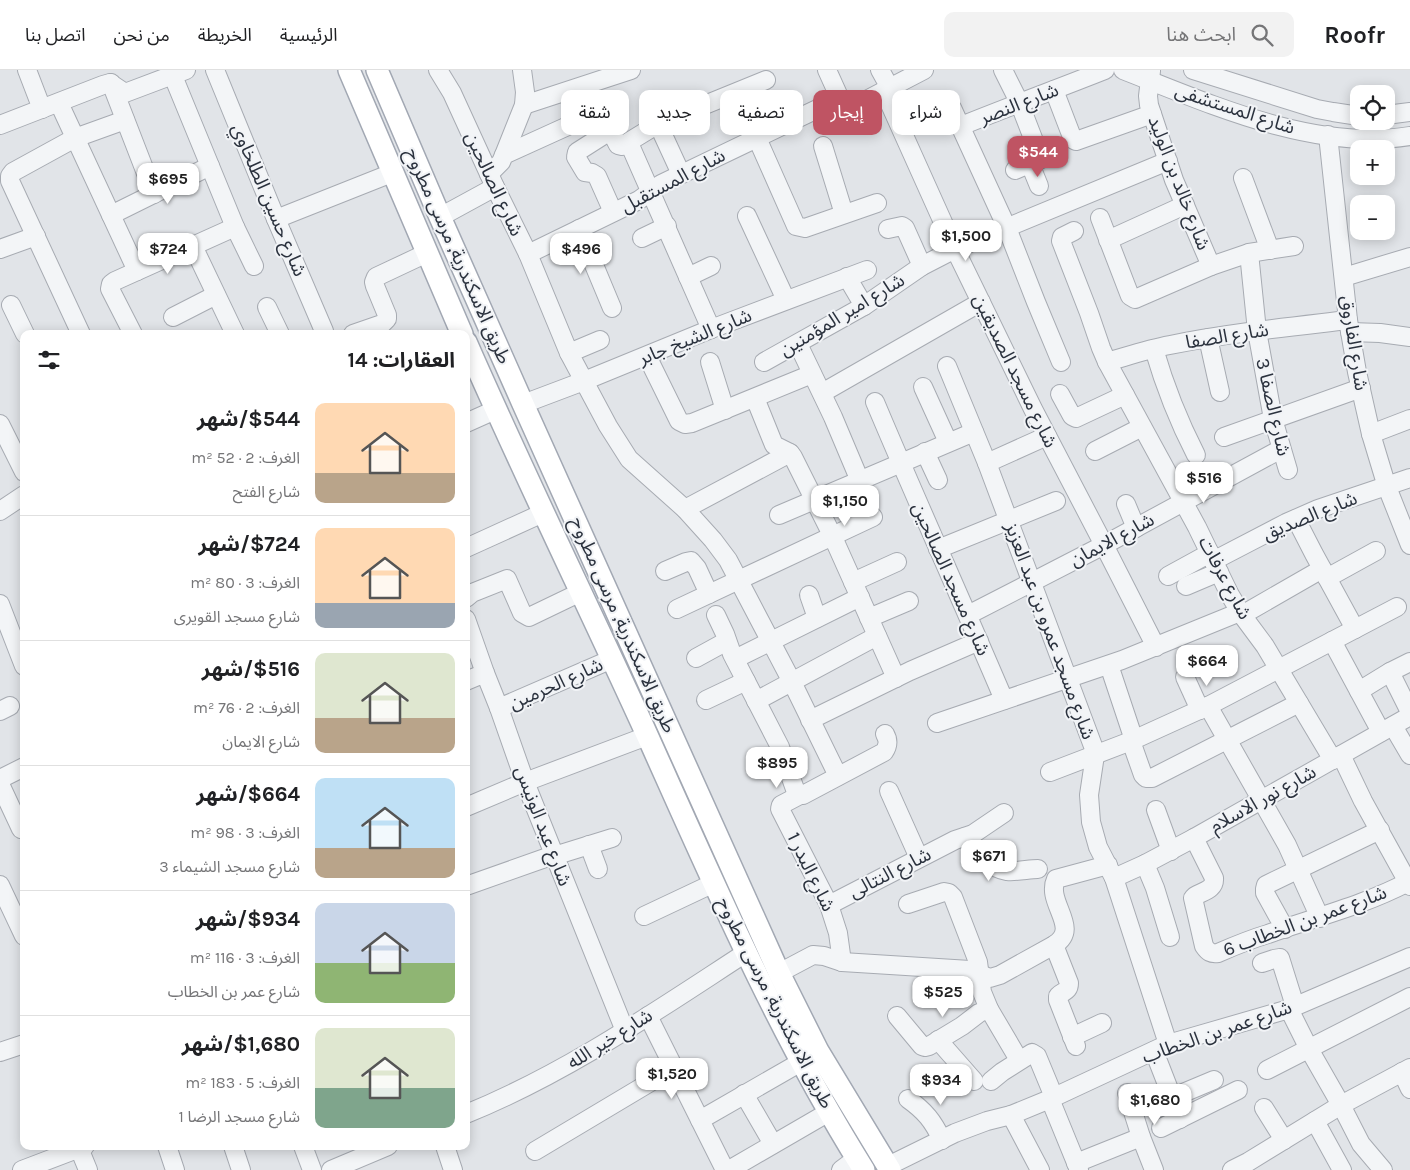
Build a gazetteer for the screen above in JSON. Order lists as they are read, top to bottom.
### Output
{
  "streets": {
    "main road": ["طريق الاسكندرية, مرسى مطروح"],
    "street": [
      "شارع النصر",
      "شارع المستشفى",
      "شارع المستقبل",
      "شارع خالد بن الوليد",
      "شارع الصالحين",
      "شارع حسين الطلخاوي",
      "شارع امير المؤمنين",
      "شارع الصفا",
      "شارع الشيخ جابر",
      "شارع الفاروق",
      "شارع مسجد الصديقين",
      "شارع الصفا 3",
      "شارع الصديق",
      "شارع الايمان",
      "شارع عرفات",
      "شارع مسجد الصالحين",
      "شارع مسجد عمرو بن عبد العزيز",
      "شارع الحرمين",
      "شارع نور الاسلام",
      "شارع عبد الونيس",
      "شارع البدر 1",
      "شارع النتالى",
      "شارع عمر بن الخطاب 6",
      "شارع عمر بن الخطاب",
      "شارع خير الله"
    ]
  },
  "crossings": [
    ["شارع المستشفى", "شارع خالد بن الوليد"],
    ["شارع المستشفى", "شارع الفاروق"],
    ["شارع المستقبل", "شارع الصالحين"],
    ["شارع المستقبل", "شارع مسجد الصديقين"],
    ["شارع خالد بن الوليد", "شارع امير المؤمنين"],
    ["شارع الصالحين", "شارع الشيخ جابر"],
    ["طريق الاسكندرية, مرسى مطروح", "شارع الشيخ جابر"],
    ["طريق الاسكندرية, مرسى مطروح", "شارع الحرمين"],
    ["طريق الاسكندرية, مرسى مطروح", "شارع عمر بن الخطاب"],
    ["طريق الاسكندرية, مرسى مطروح", "شارع خير الله"],
    ["شارع امير المؤمنين", "شارع مسجد الصديقين"],
    ["شارع الصفا", "شارع الفاروق"],
    ["شارع الصفا", "شارع الصفا 3"],
    ["شارع الصفا", "شارع عرفات"],
    ["شارع الفاروق", "شارع الصديق"],
    ["شارع مسجد الصديقين", "شارع الايمان"],
    ["شارع الصفا 3", "شارع الايمان"],
    ["شارع الصديق", "شارع عرفات"],
    ["شارع الايمان", "شارع عرفات"],
    ["شارع الايمان", "شارع مسجد الصالحين"],
    ["شارع الايمان", "شارع مسجد عمرو بن عبد العزيز"],
    ["شارع عرفات", "شارع نور الاسلام"],
    ["شارع عرفات", "شارع عمر بن الخطاب 6"],
    ["شارع مسجد عمرو بن عبد العزيز", "شارع نور الاسلام"],
    ["شارع مسجد عمرو بن عبد العزيز", "شارع عمر بن الخطاب"],
    ["شارع الحرمين", "شارع عبد الونيس"],
    ["شارع نور الاسلام", "شارع عمر بن الخطاب 6"],
    ["شارع عبد الونيس", "شارع خير الله"],
    ["شارع البدر 1", "شارع النتالى"]
  ],
  "page": {
    "header": "Roofr",
    "search": "ابحث هنا",
    "nav": [
      "الرئيسية",
      "الخريطة",
      "من نحن",
      "اتصل بنا"
    ],
    "map_buttons": ["+", "−"],
    "chip": [
      "شراء",
      "إيجار",
      "تصفية",
      "جديد",
      "شقة"
    ],
    "price": [
      "$544",
      "$695",
      "$1,500",
      "$724",
      "$496",
      "$516",
      "$1,150",
      "$664",
      "$895",
      "$671",
      "$525",
      "$1,520",
      "$934",
      "$1,680"
    ],
    "heading": "العقارات: 14",
    "list": [
      {
        "name": "$544/شهر",
        "note": "الغرف: 2 · 52 m² · شارع الفتح"
      },
      {
        "name": "$724/شهر",
        "note": "الغرف: 3 · 80 m² · شارع مسجد القويرى"
      },
      {
        "name": "$516/شهر",
        "note": "الغرف: 2 · 76 m² · شارع الايمان"
      },
      {
        "name": "$664/شهر",
        "note": "الغرف: 3 · 98 m² · شارع مسجد الشيماء 3"
      },
      {
        "name": "$934/شهر",
        "note": "الغرف: 3 · 116 m² · شارع عمر بن الخطاب"
      },
      {
        "name": "$1,680/شهر",
        "note": "الغرف: 5 · 183 m² · شارع مسجد الرضا 1"
      }
    ]
  }
}
